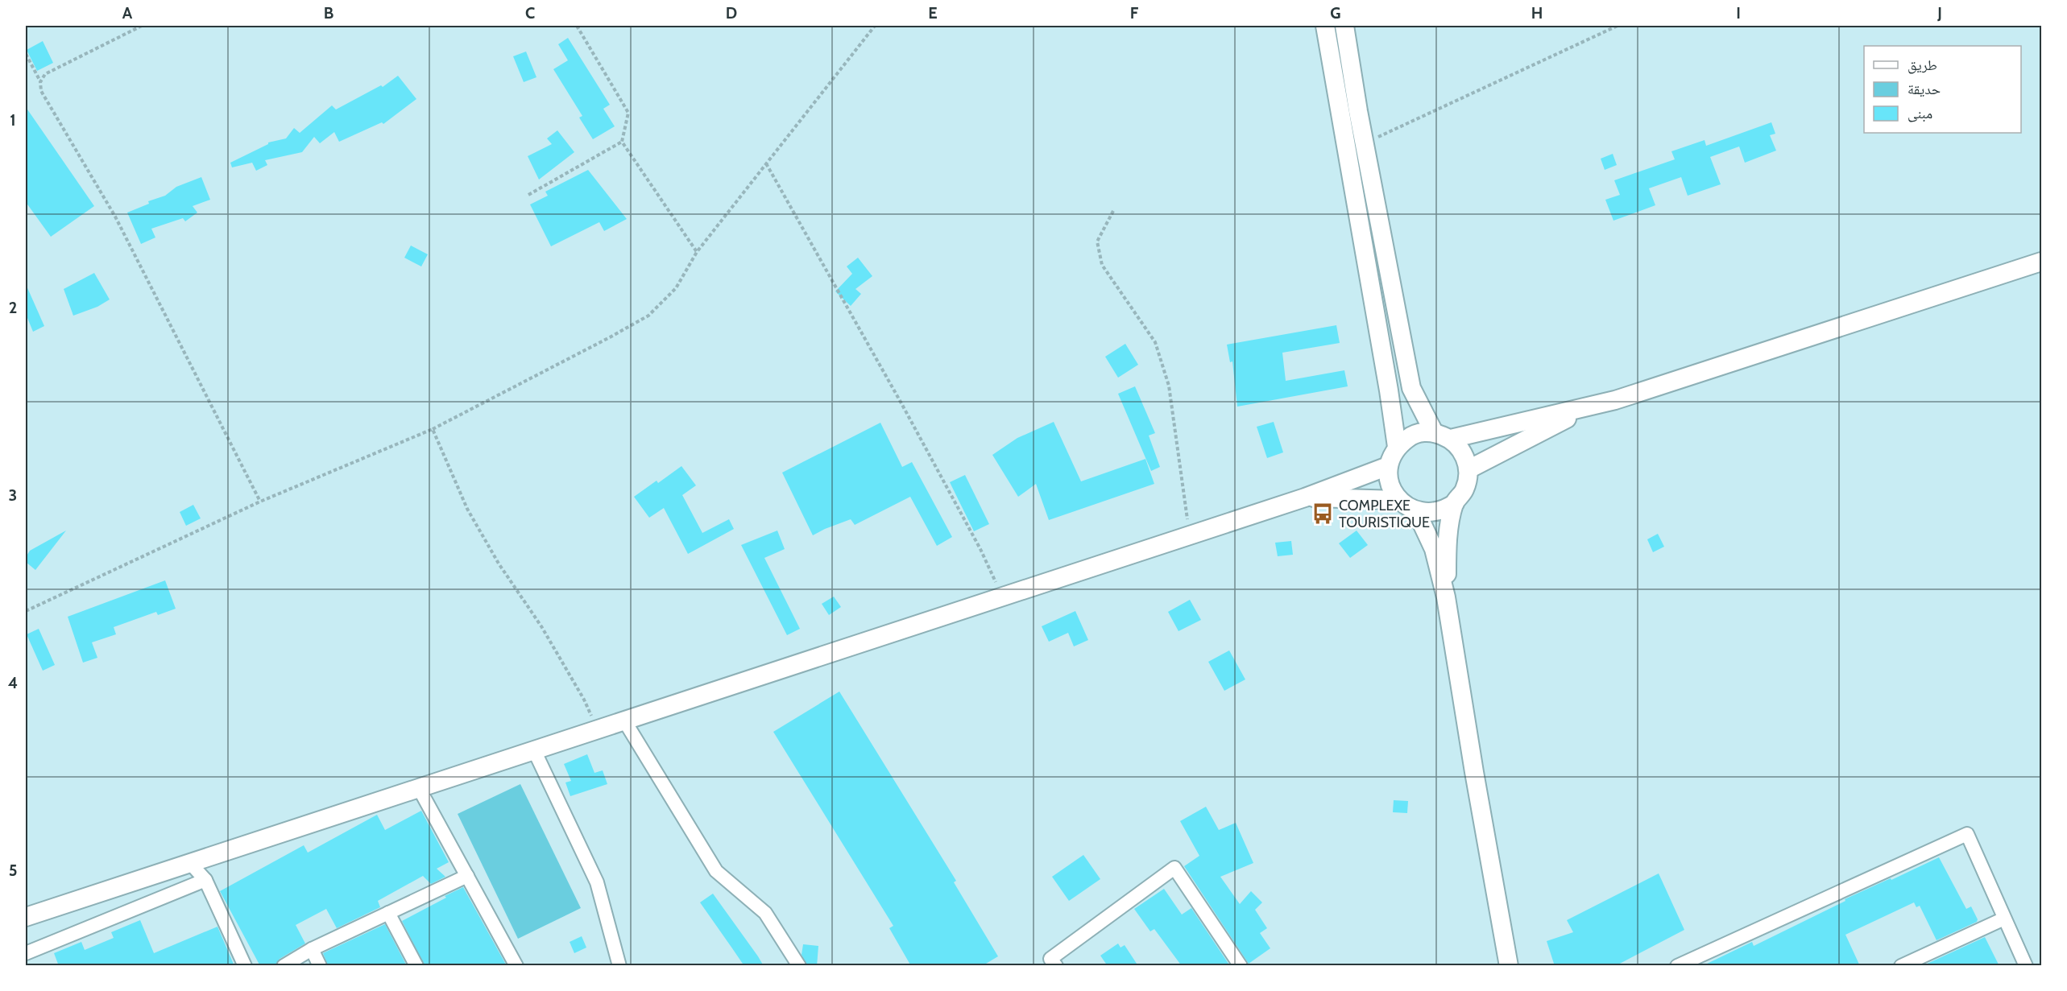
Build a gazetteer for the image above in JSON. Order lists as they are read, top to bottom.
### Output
{
  "places": {
    "bus stop": ["COMPLEXE TOURISTIQUE"]
  },
  "legend": ["طريق", "حديقة", "مبنى"],
  "grid": {
    "columns": [
      "A",
      "B",
      "C",
      "D",
      "E",
      "F",
      "G",
      "H",
      "I",
      "J"
    ],
    "rows": [
      "1",
      "2",
      "3",
      "4",
      "5"
    ]
  }
}
